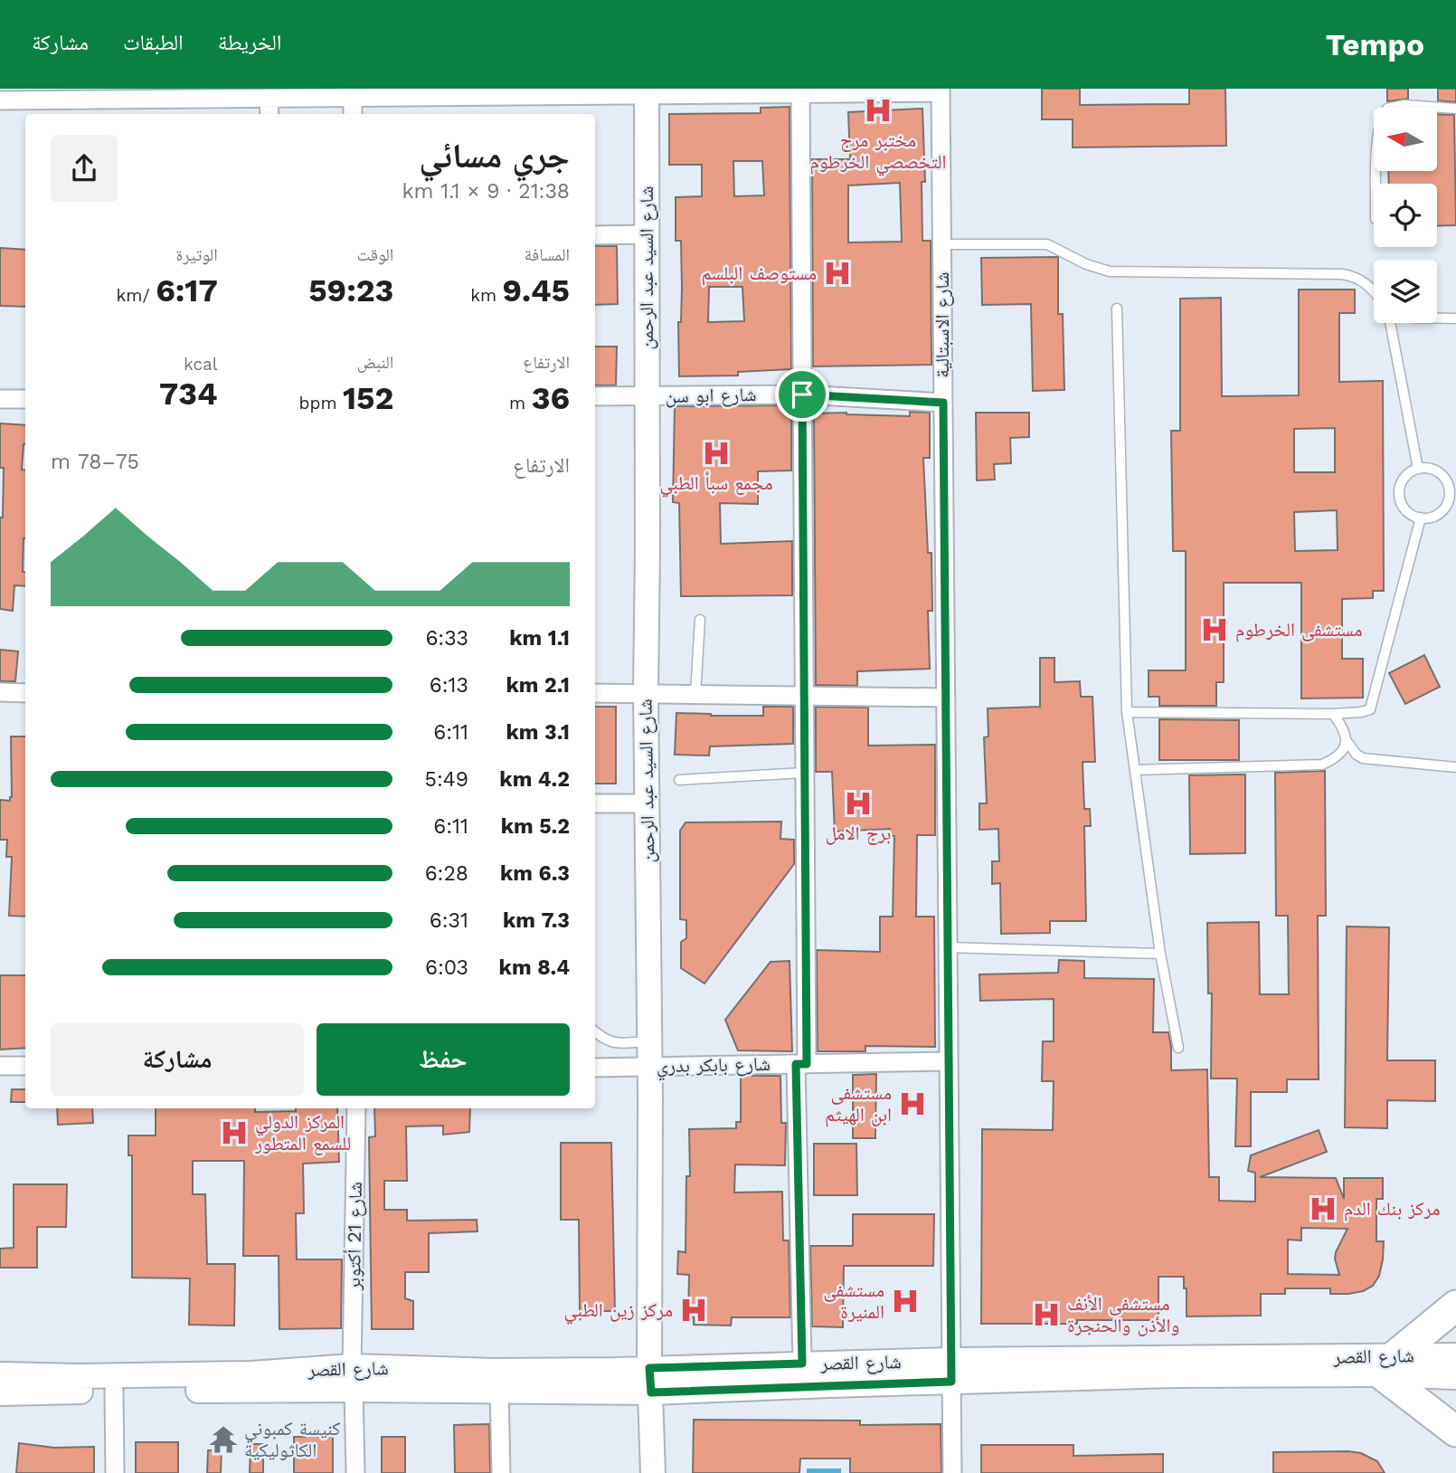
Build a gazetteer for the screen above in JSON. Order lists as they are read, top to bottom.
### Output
{
  "streets": {
    "main road": ["شارع السيد عبد الرحمن", "شارع القصر"],
    "street": [
      "شارع الاسبتالية",
      "شارع ابو سن",
      "شارع بابكر بدري",
      "شارع 21 أكتوبر"
    ]
  },
  "crossings": [
    ["شارع السيد عبد الرحمن", "شارع ابو سن"],
    ["شارع السيد عبد الرحمن", "شارع بابكر بدري"],
    ["شارع السيد عبد الرحمن", "شارع القصر"],
    ["شارع الاسبتالية", "شارع ابو سن"],
    ["شارع الاسبتالية", "شارع بابكر بدري"],
    ["شارع الاسبتالية", "شارع القصر"],
    ["شارع 21 أكتوبر", "شارع القصر"]
  ],
  "places": {
    "hospital": [
      "مختبر مرج التخصصي الخرطوم",
      "مستوصف البلسم",
      "مجمع سبأ الطبي",
      "مستشفى الخرطوم",
      "برج الامل",
      "مستشفى ابن الهيثم",
      "المركز الدولي للسمع المتطور",
      "مركز بنك الدم",
      "مستشفى المنيرة",
      "مركز زين الطبي",
      "مستشفى الأنف والأذن والحنجرة"
    ],
    "temple": ["كنيسة كمبوني الكاثوليكية"]
  },
  "north": "left",
  "page": {
    "header": "Tempo",
    "nav": ["الخريطة", "الطبقات", "مشاركة"],
    "heading": ["جري مسائي", "21:38 · 9 × 1.1 km"],
    "stats": [
      ["المسافة", "9.45 km"],
      ["الوقت", "59:23"],
      ["الوتيرة", "6:17 /km"],
      ["الارتفاع", "36 m"],
      ["النبض", "152 bpm"],
      ["kcal", "734"]
    ],
    "chart": ["الارتفاع", "75–78 m"],
    "list": [
      {
        "name": "1.1 km",
        "note": "6:33"
      },
      {
        "name": "2.1 km",
        "note": "6:13"
      },
      {
        "name": "3.1 km",
        "note": "6:11"
      },
      {
        "name": "4.2 km",
        "note": "5:49"
      },
      {
        "name": "5.2 km",
        "note": "6:11"
      },
      {
        "name": "6.3 km",
        "note": "6:28"
      },
      {
        "name": "7.3 km",
        "note": "6:31"
      },
      {
        "name": "8.4 km",
        "note": "6:03"
      }
    ],
    "buttons": ["حفظ", "مشاركة"]
  }
}
